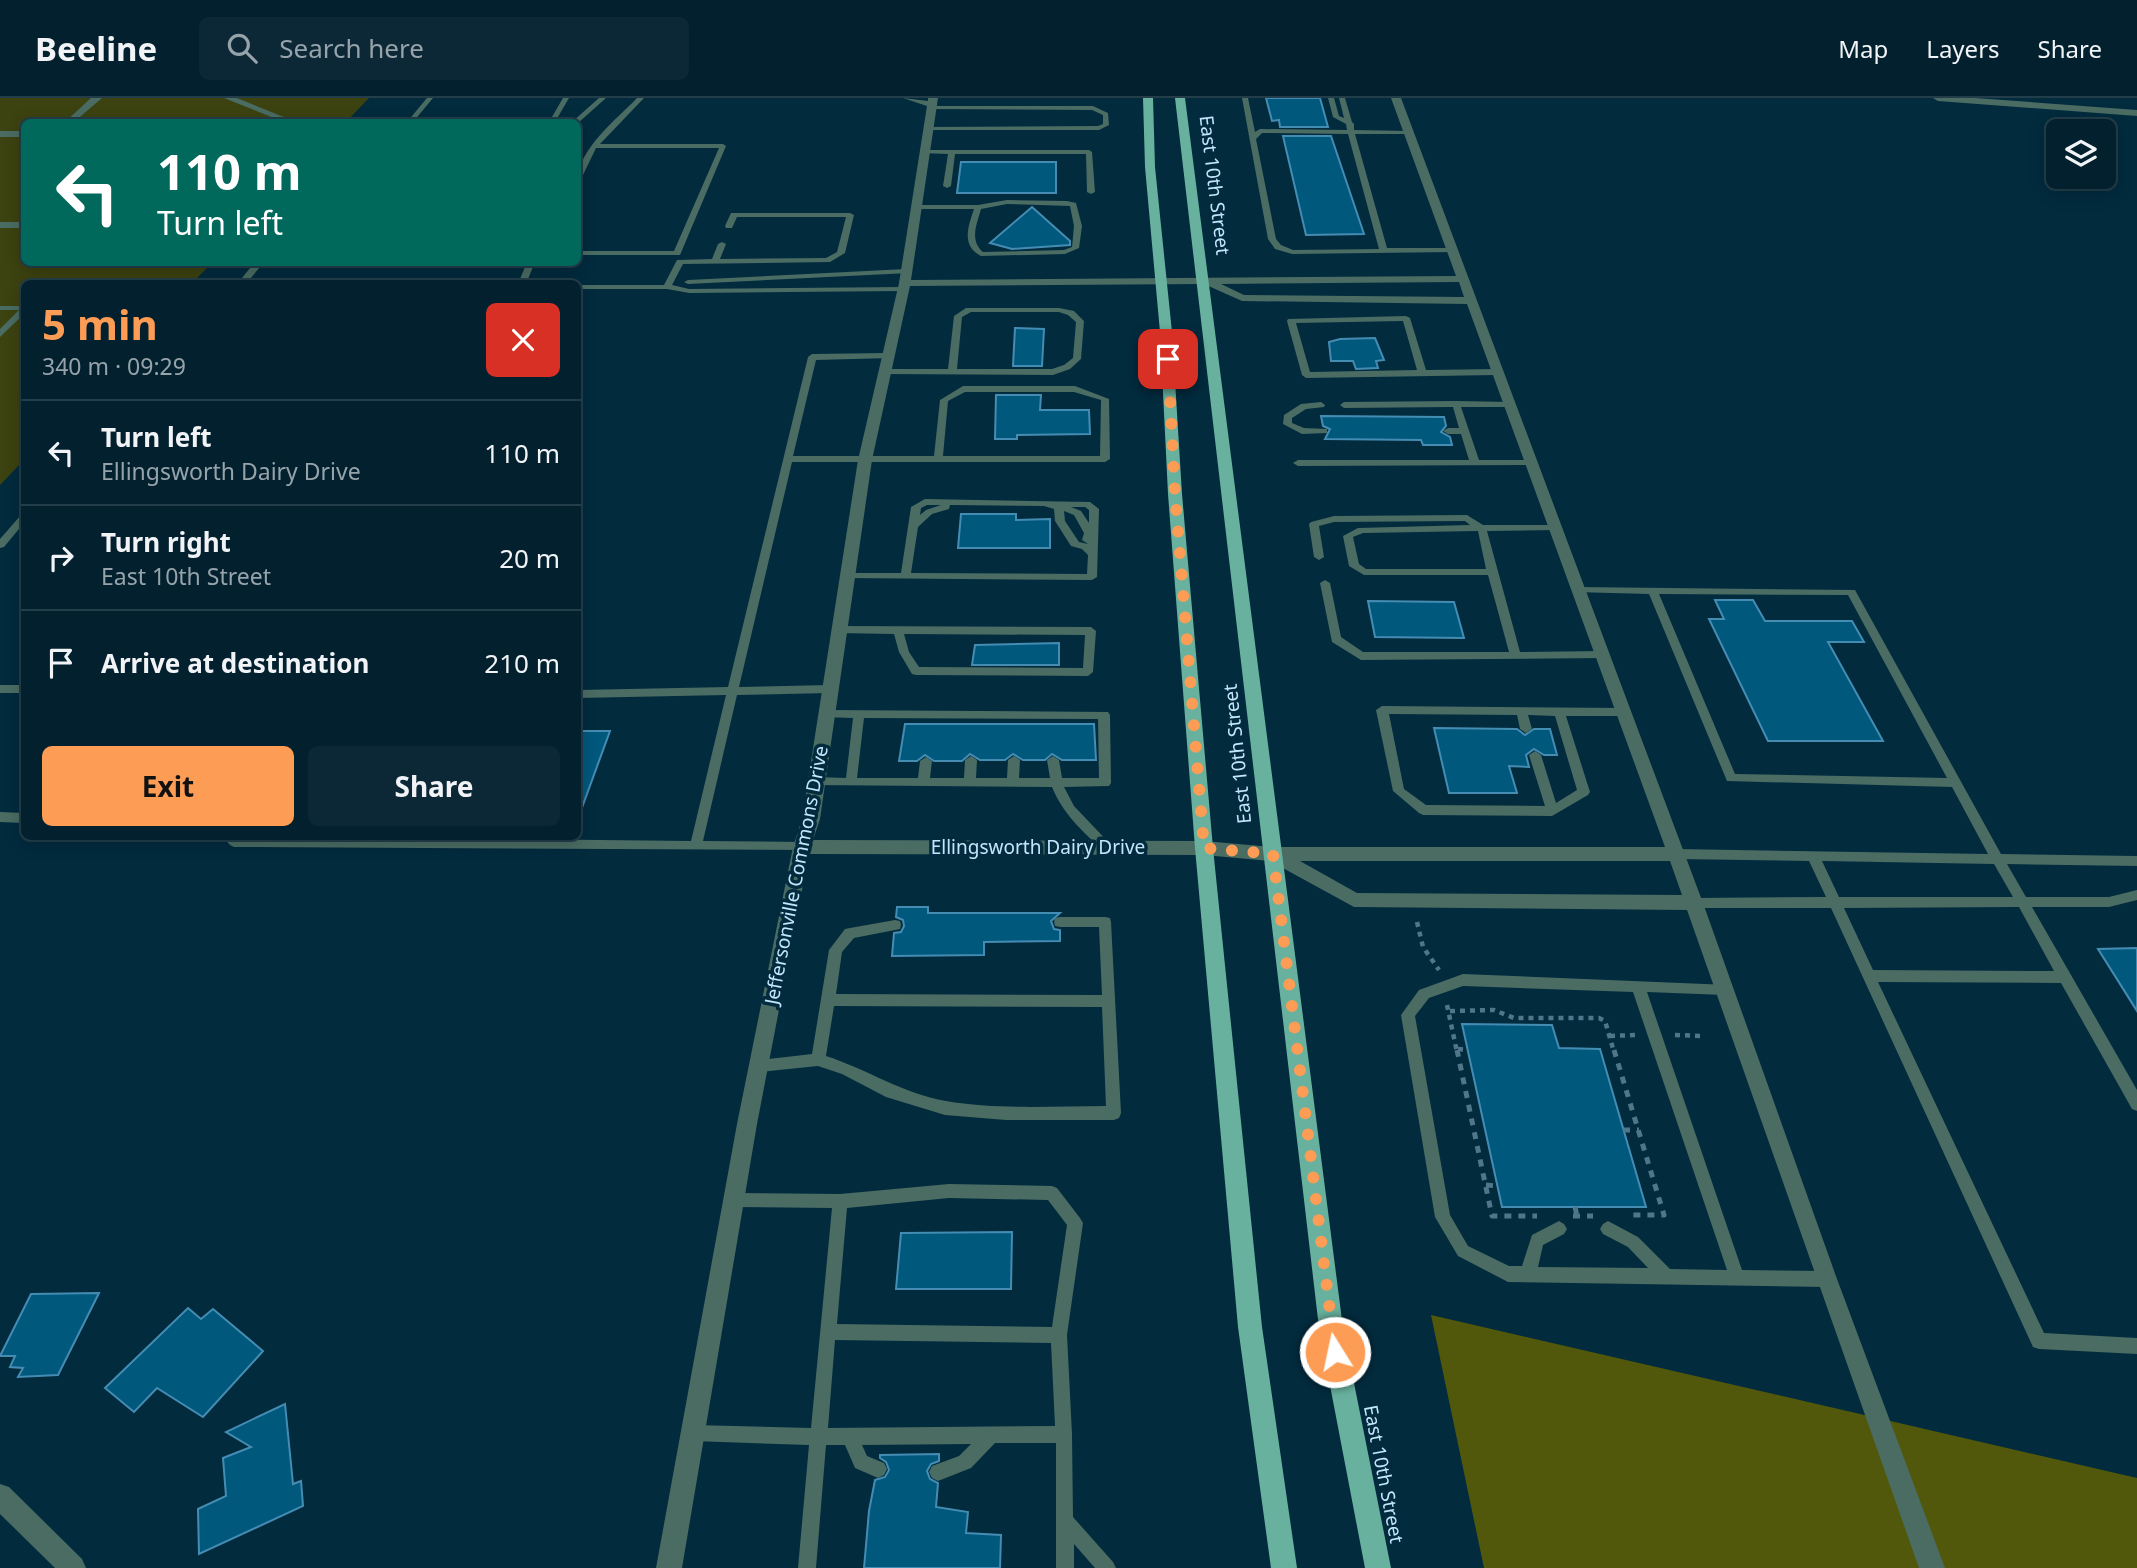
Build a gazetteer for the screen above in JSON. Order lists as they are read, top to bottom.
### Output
{
  "streets": {
    "main road": ["East 10th Street"],
    "street": ["Ellingsworth Dairy Drive", "Jeffersonville Commons Drive"]
  },
  "crossings": [
    ["East 10th Street", "Ellingsworth Dairy Drive"],
    ["Ellingsworth Dairy Drive", "Jeffersonville Commons Drive"]
  ],
  "page": {
    "header": "Beeline",
    "search": "Search here",
    "nav": ["Map", "Layers", "Share"],
    "turn": ["110 m", "Turn left"],
    "heading": ["5 min", "340 m · 09:29"],
    "list": [
      {
        "name": "Turn left",
        "note": "Ellingsworth Dairy Drive",
        "value": "110 m"
      },
      {
        "name": "Turn right",
        "note": "East 10th Street",
        "value": "20 m"
      },
      {
        "name": "Arrive at destination",
        "value": "210 m"
      }
    ],
    "buttons": ["Exit", "Share"]
  }
}
